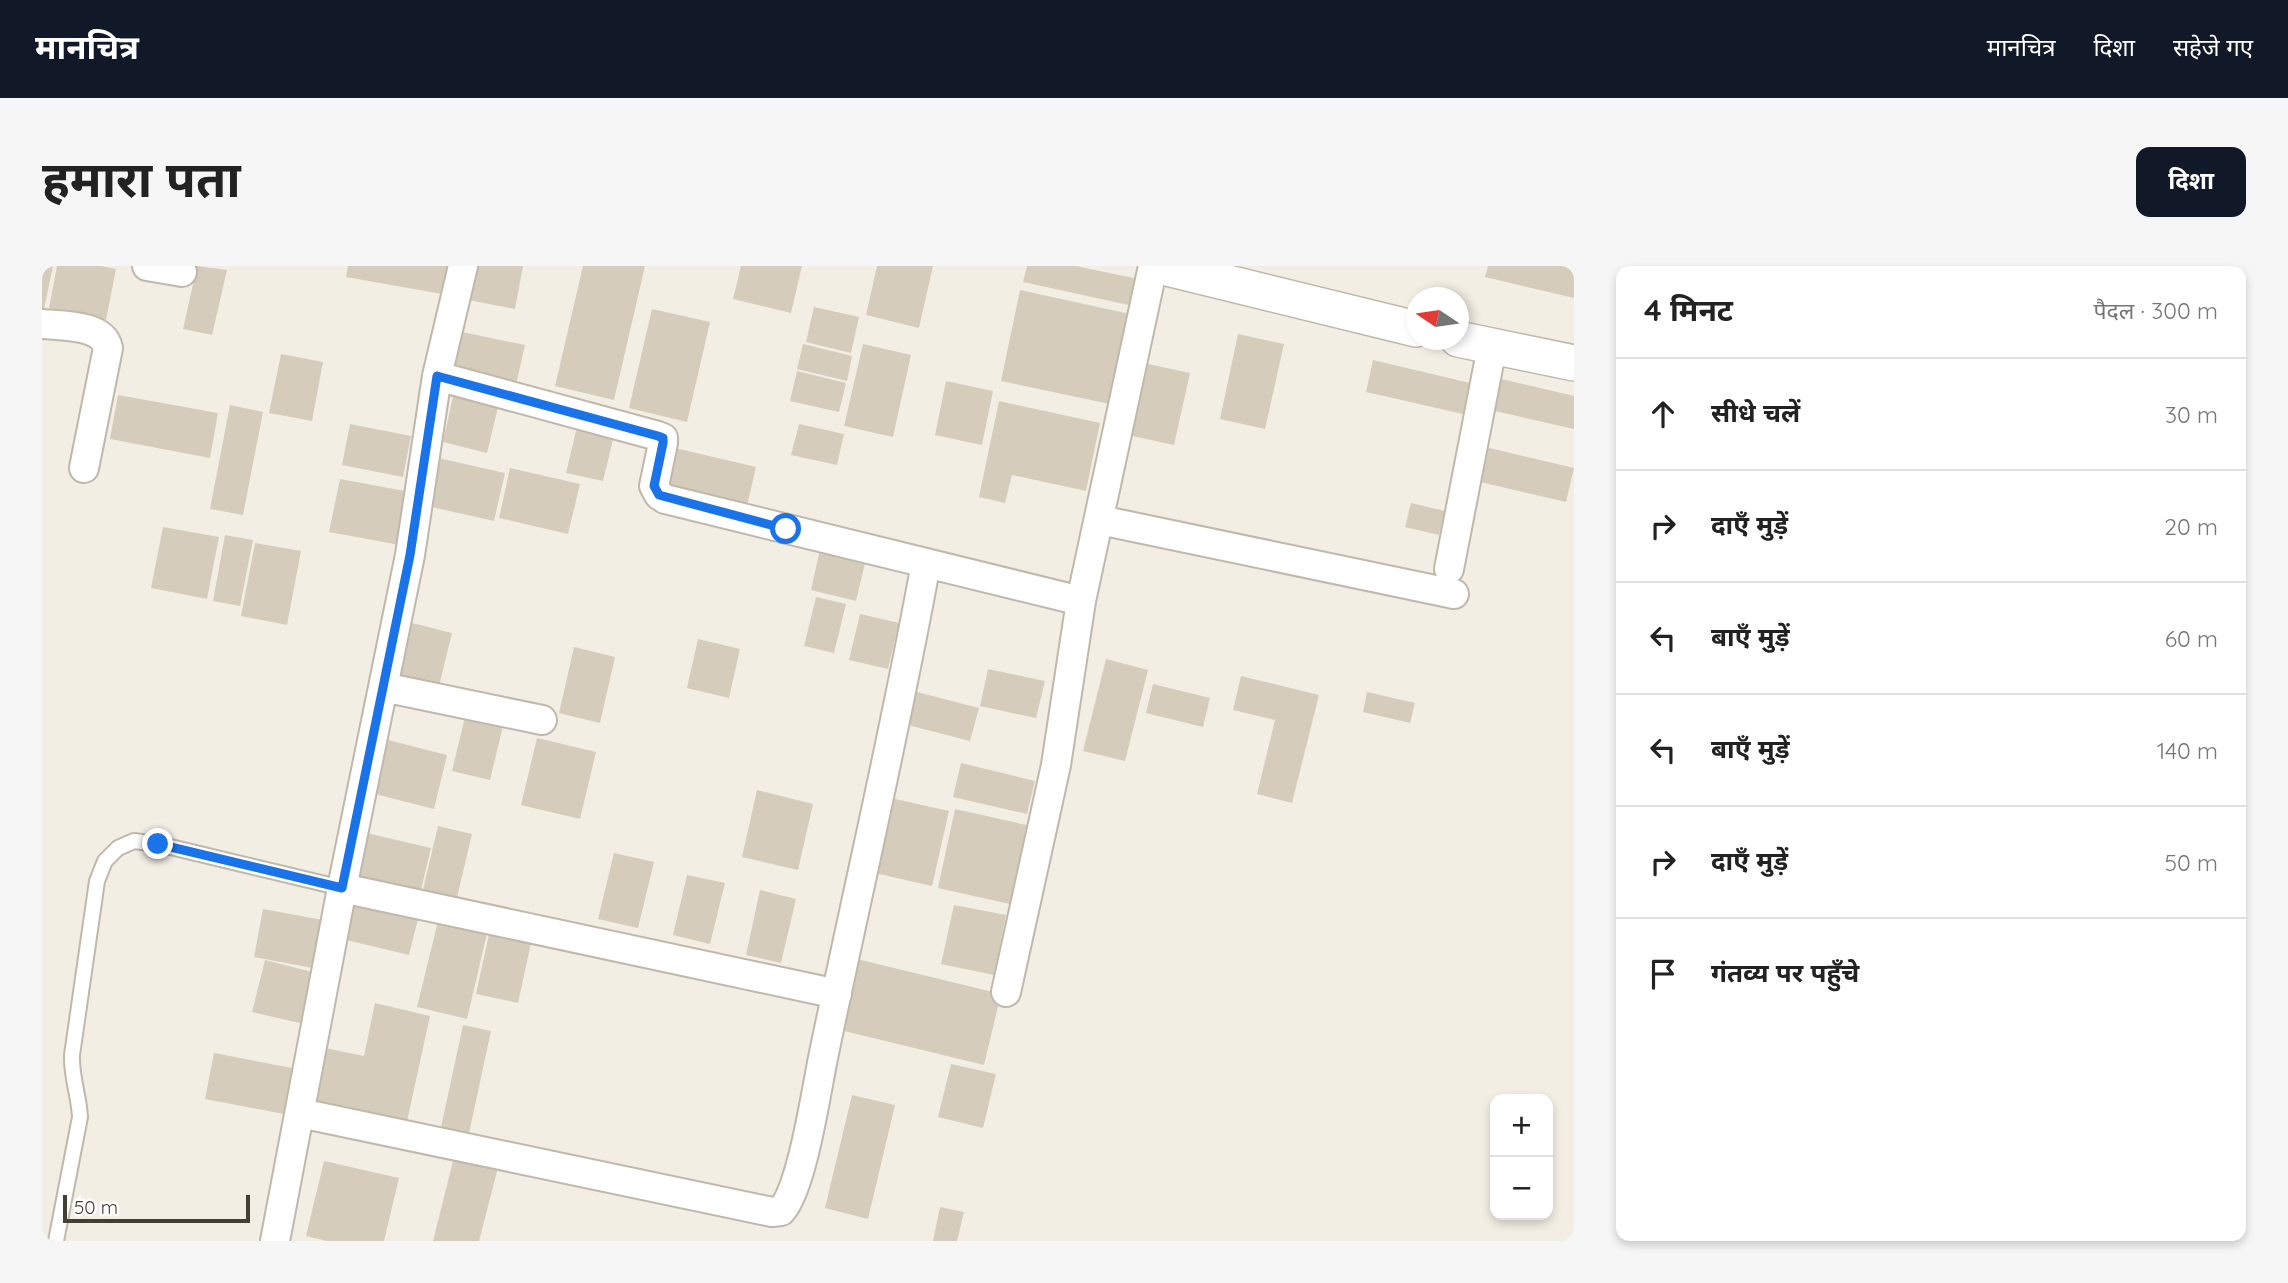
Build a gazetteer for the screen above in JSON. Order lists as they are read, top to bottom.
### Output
{
  "scale_bar": "50 m",
  "north": "left",
  "page": {
    "header": "मानचित्र",
    "nav": ["मानचित्र", "दिशा", "सहेजे गए"],
    "buttons": "दिशा",
    "title": "हमारा पता",
    "heading": ["4 मिनट", "पैदल · 300 m"],
    "list": [
      ["सीधे चलें", "30 m"],
      ["दाएँ मुड़ें", "20 m"],
      ["बाएँ मुड़ें", "60 m"],
      ["बाएँ मुड़ें", "140 m"],
      ["दाएँ मुड़ें", "50 m"],
      "गंतव्य पर पहुँचे"
    ],
    "map_buttons": ["+", "−"],
    "scale": "50 m"
  }
}
